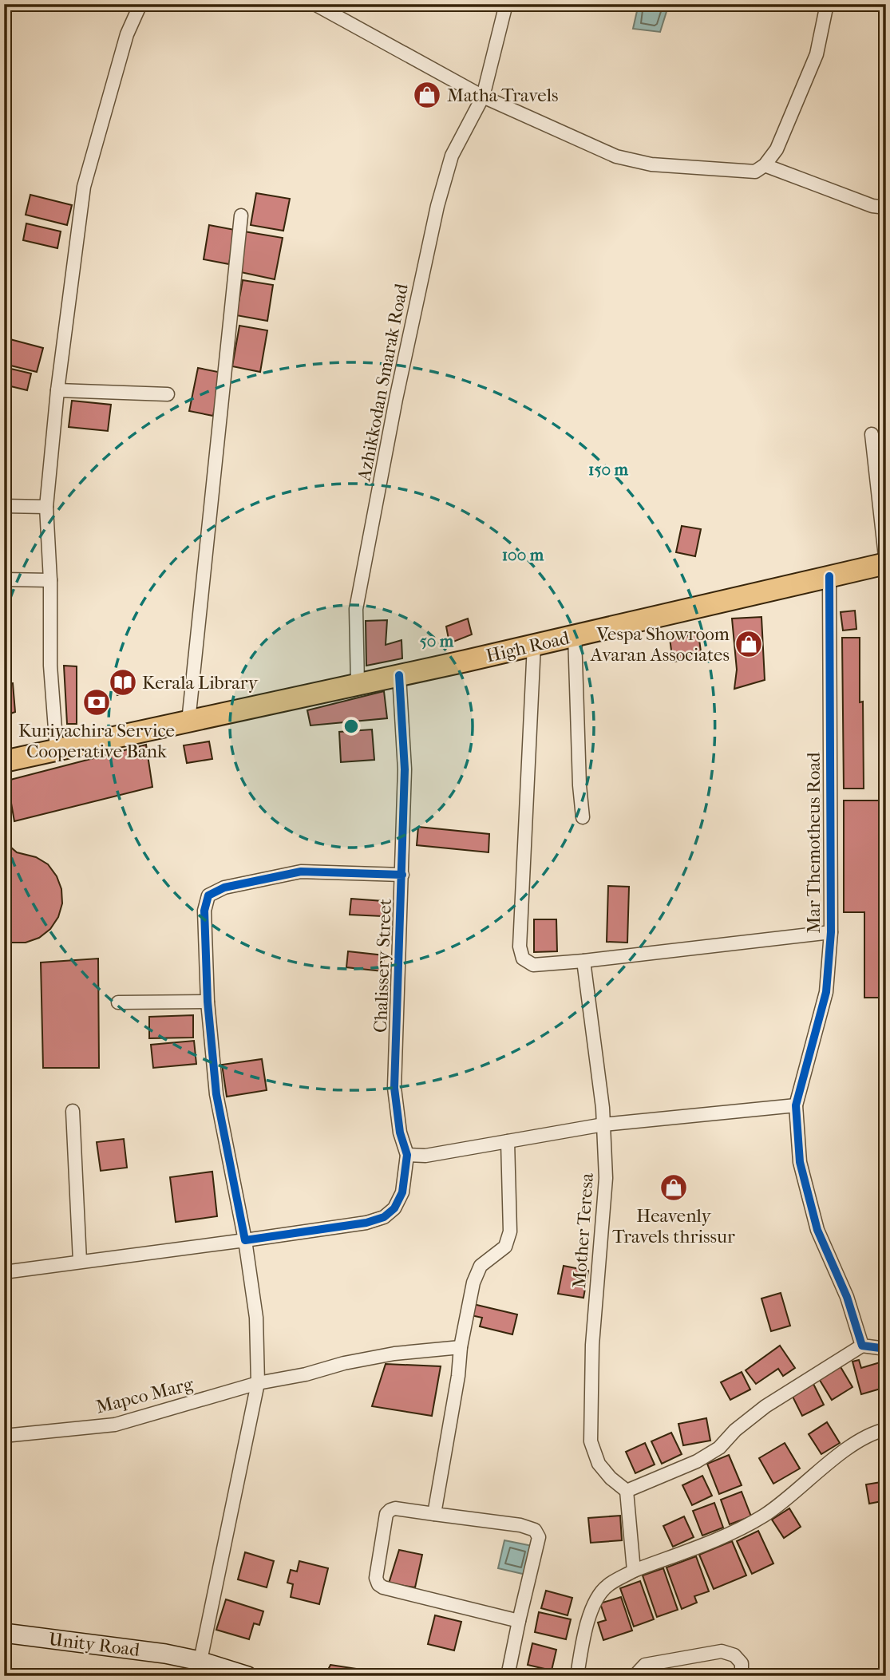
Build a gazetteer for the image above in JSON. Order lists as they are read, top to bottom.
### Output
{
  "streets": {
    "main road": ["High Road"],
    "street": [
      "Azhikkodan Smarak Road",
      "Mar Themotheus Road",
      "Chalissery Street",
      "Mother Teresa",
      "Mapco Marg",
      "Unity Road"
    ]
  },
  "crossings": [
    ["Azhikkodan Smarak Road", "High Road"],
    ["High Road", "Mar Themotheus Road"],
    ["High Road", "Chalissery Street"]
  ],
  "places": {
    "shop": ["Matha Travels", "Vespa Showroom Avaran Associates", "Heavenly Travels thrissur"],
    "library": ["Kerala Library"],
    "bank": ["Kuriyachira Service Cooperative Bank"]
  },
  "rings": ["150 m", "100 m", "50 m"]
}
